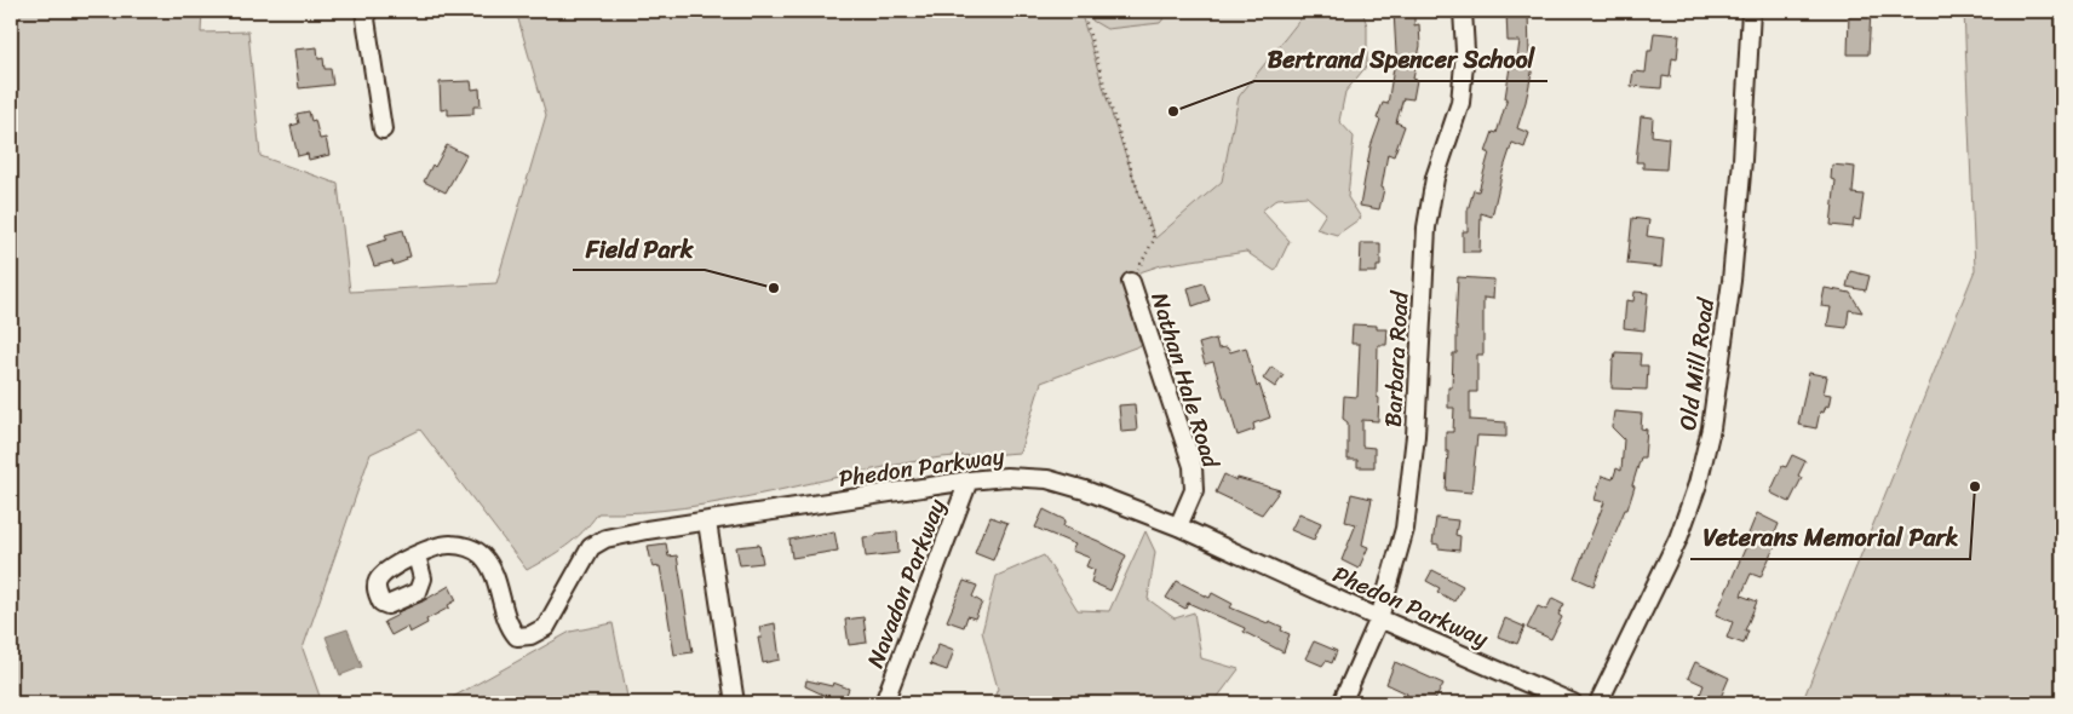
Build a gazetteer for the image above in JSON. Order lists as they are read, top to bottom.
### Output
{
  "streets": {
    "street": [
      "Barbara Road",
      "Old Mill Road",
      "Nathan Hale Road",
      "Phedon Parkway",
      "Navadon Parkway"
    ]
  },
  "crossings": [
    ["Barbara Road", "Phedon Parkway"],
    ["Nathan Hale Road", "Phedon Parkway"],
    ["Phedon Parkway", "Navadon Parkway"]
  ],
  "places": ["Bertrand Spencer School", "Field Park", "Veterans Memorial Park"]
}
